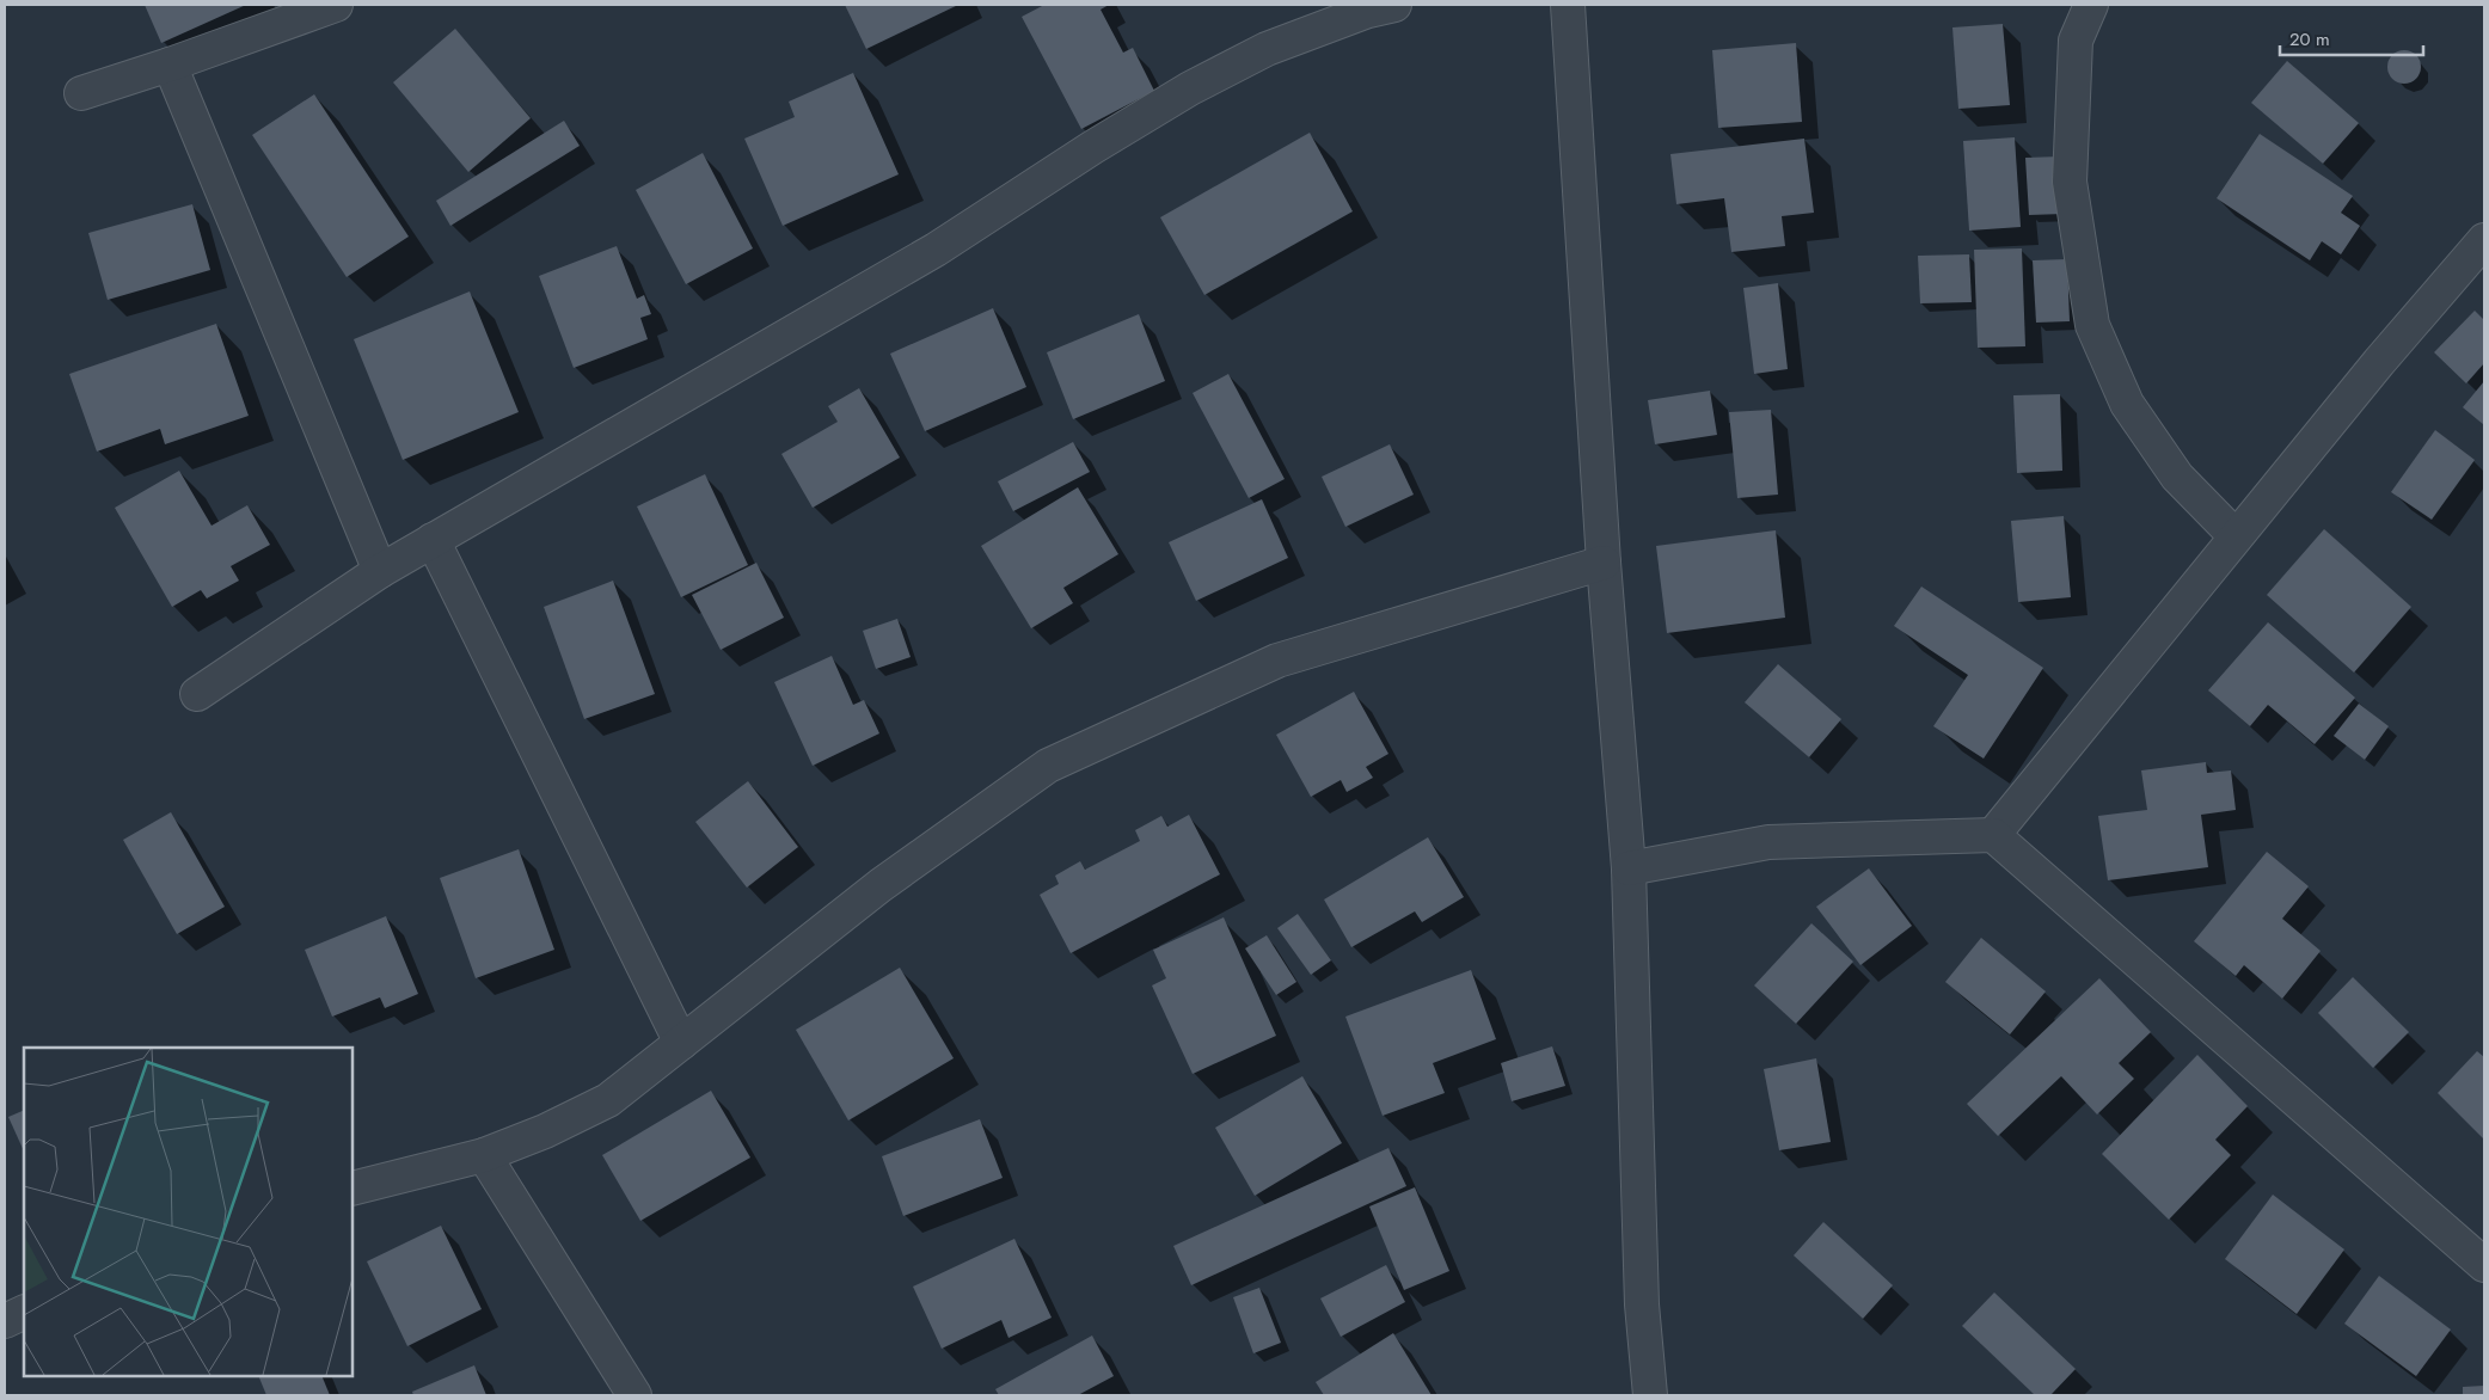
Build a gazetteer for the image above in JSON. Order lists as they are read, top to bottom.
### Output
{
  "scale_bar": "20 m"
}
